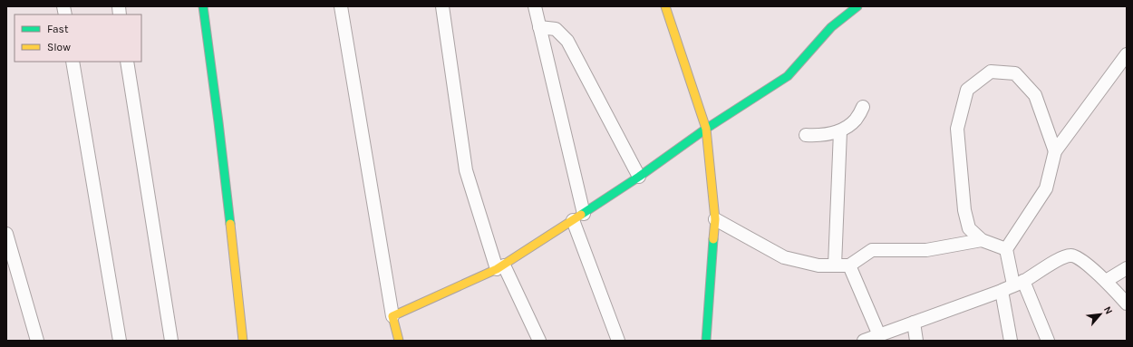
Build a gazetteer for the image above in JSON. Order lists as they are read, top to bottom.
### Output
{
  "legend": ["Fast", "Slow"],
  "north": "top right"
}
